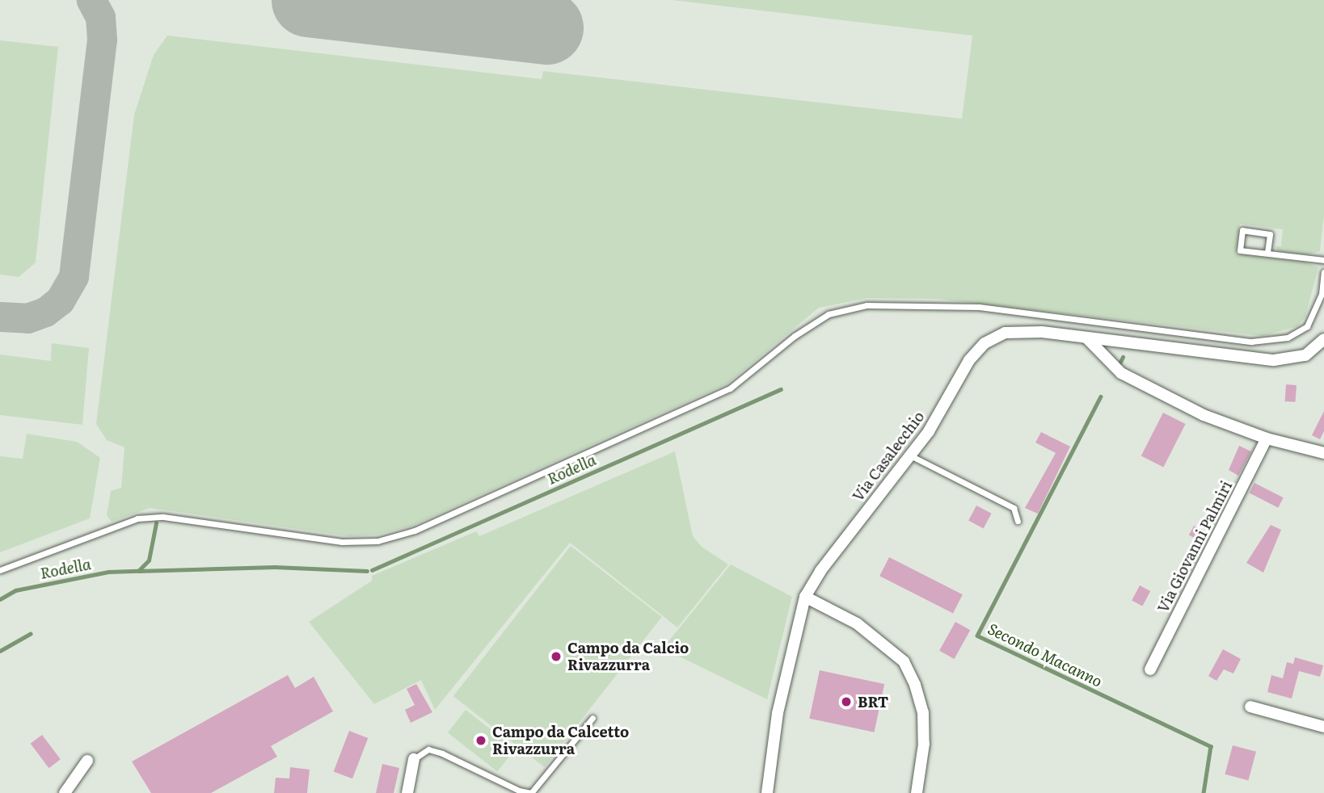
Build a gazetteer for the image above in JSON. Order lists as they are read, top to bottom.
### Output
{
  "streets": {
    "street": ["Via Casalecchio", "Via Giovanni Palmiri"]
  },
  "water": ["Rodella", "Secondo Macanno"],
  "places": ["Campo da Calcio Rivazzurra", "BRT", "Campo da Calcetto Rivazzurra"]
}
